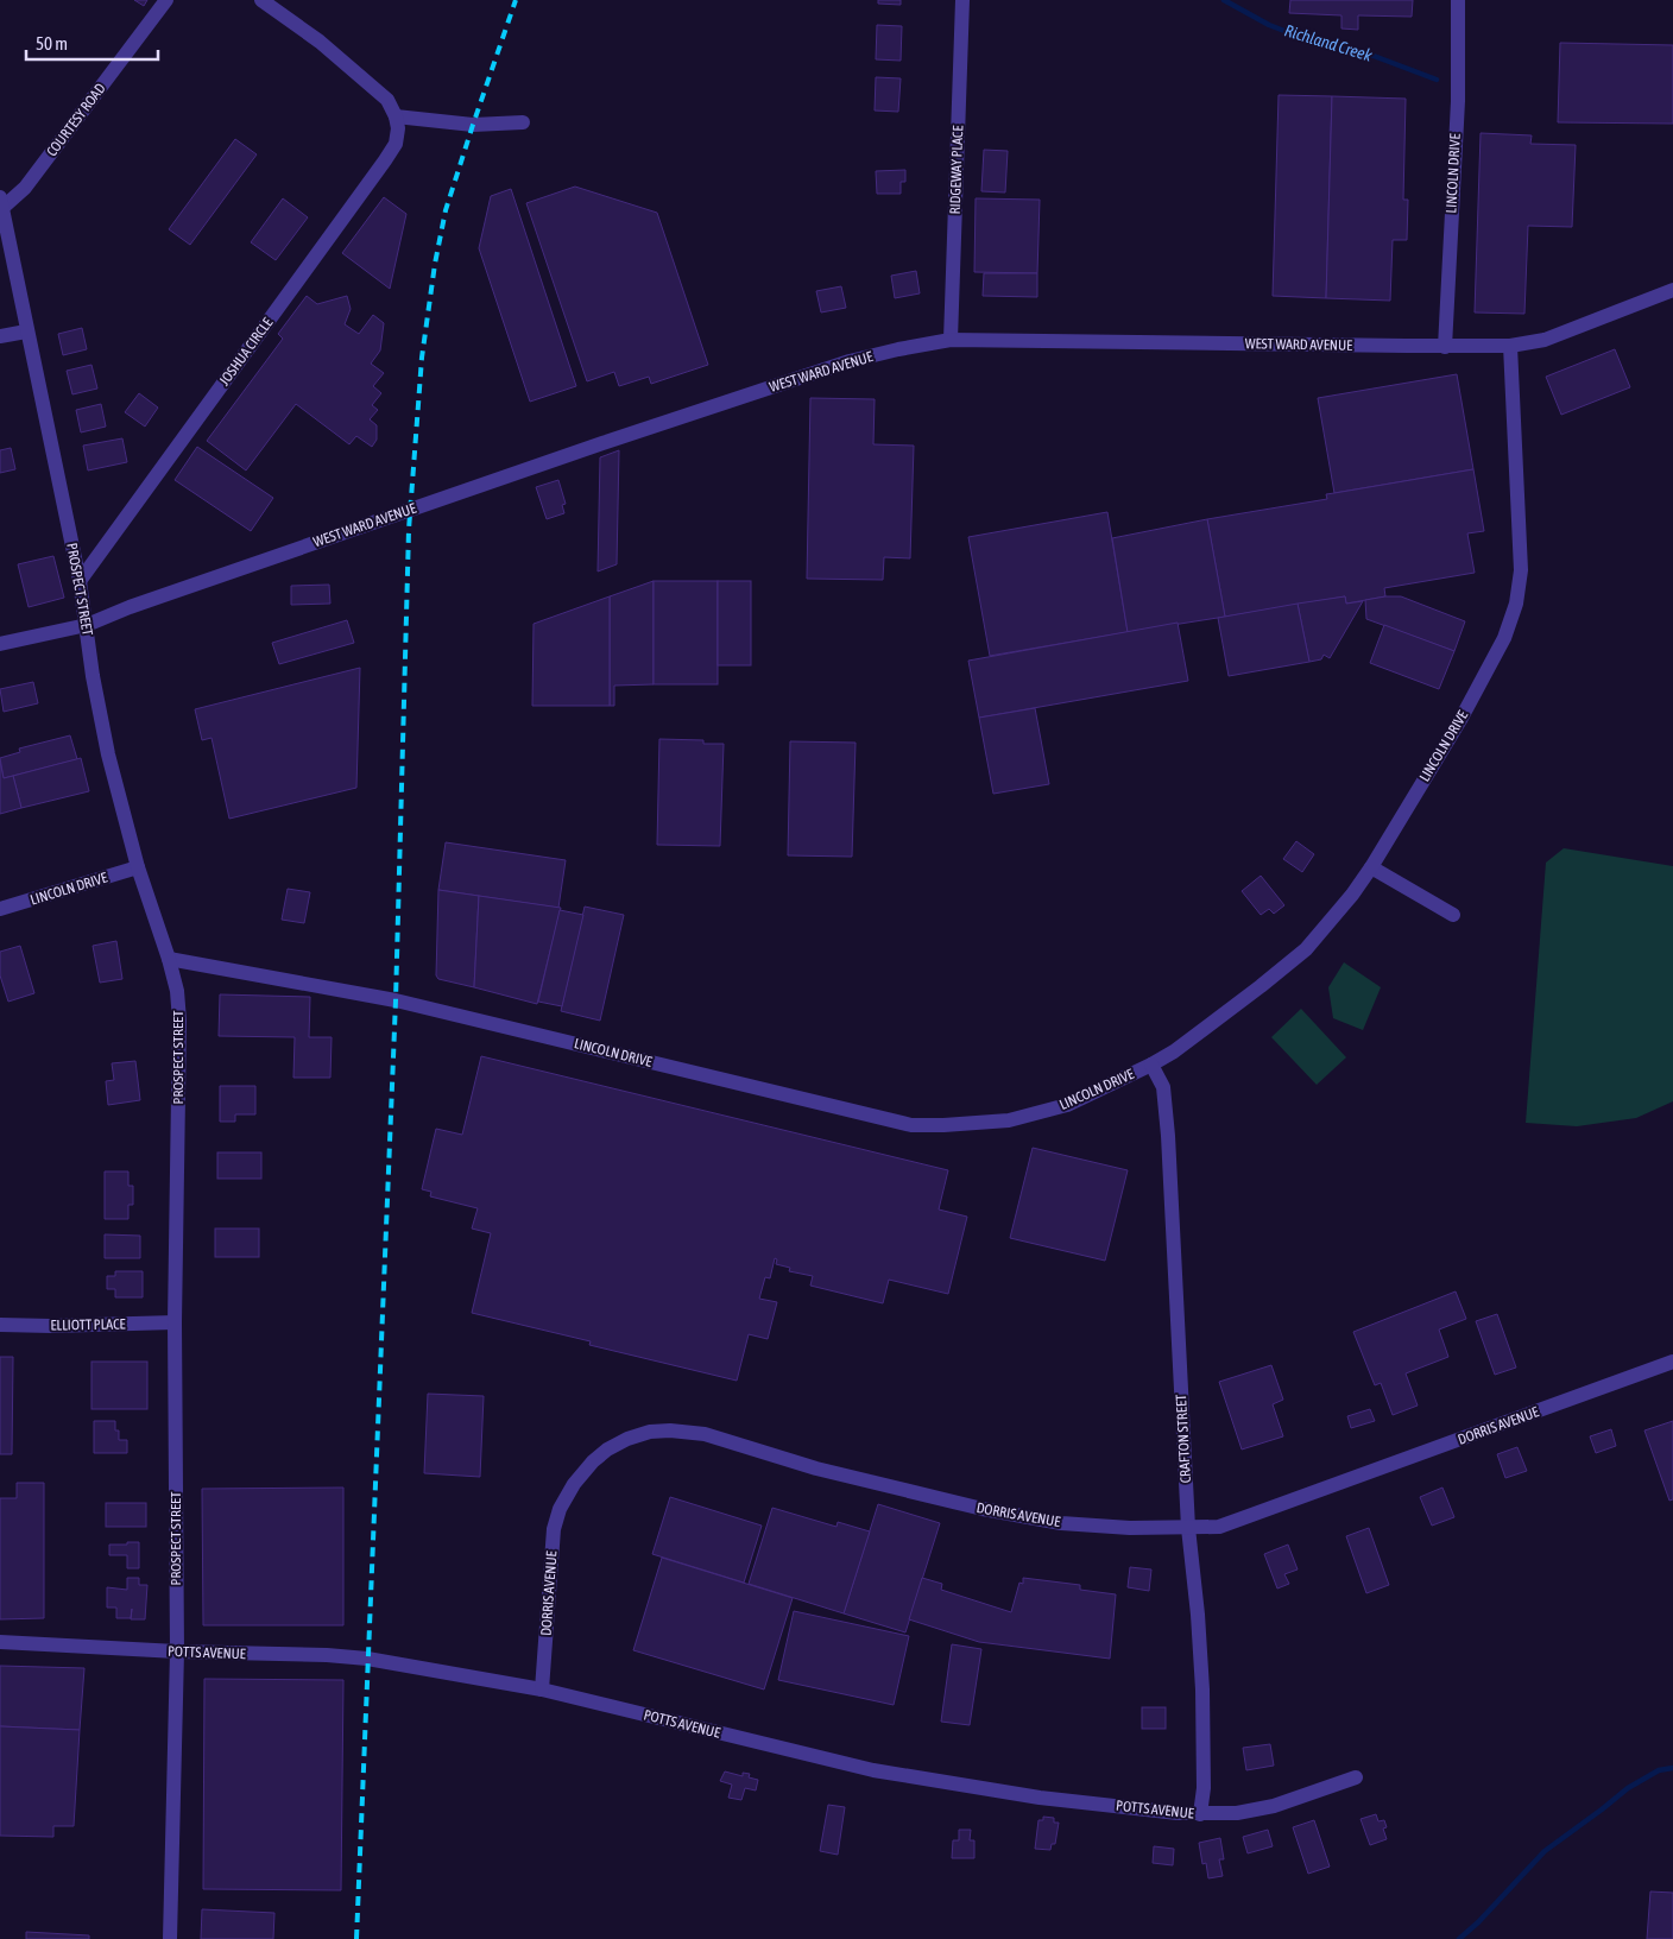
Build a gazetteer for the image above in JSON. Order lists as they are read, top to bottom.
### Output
{
  "streets": {
    "street": [
      "COURTESY ROAD",
      "RIDGEWAY PLACE",
      "LINCOLN DRIVE",
      "WEST WARD AVENUE",
      "JOSHUA CIRCLE",
      "PROSPECT STREET",
      "ELLIOTT PLACE",
      "DORRIS AVENUE",
      "CRAFTON STREET",
      "POTTS AVENUE"
    ]
  },
  "crossings": [
    ["COURTESY ROAD", "PROSPECT STREET"],
    ["RIDGEWAY PLACE", "WEST WARD AVENUE"],
    ["LINCOLN DRIVE", "WEST WARD AVENUE"],
    ["LINCOLN DRIVE", "PROSPECT STREET"],
    ["LINCOLN DRIVE", "CRAFTON STREET"],
    ["WEST WARD AVENUE", "PROSPECT STREET"],
    ["JOSHUA CIRCLE", "PROSPECT STREET"],
    ["PROSPECT STREET", "ELLIOTT PLACE"],
    ["PROSPECT STREET", "POTTS AVENUE"],
    ["DORRIS AVENUE", "CRAFTON STREET"],
    ["DORRIS AVENUE", "POTTS AVENUE"],
    ["CRAFTON STREET", "POTTS AVENUE"]
  ],
  "water": ["Richland Creek"],
  "scale_bar": "50 m"
}
